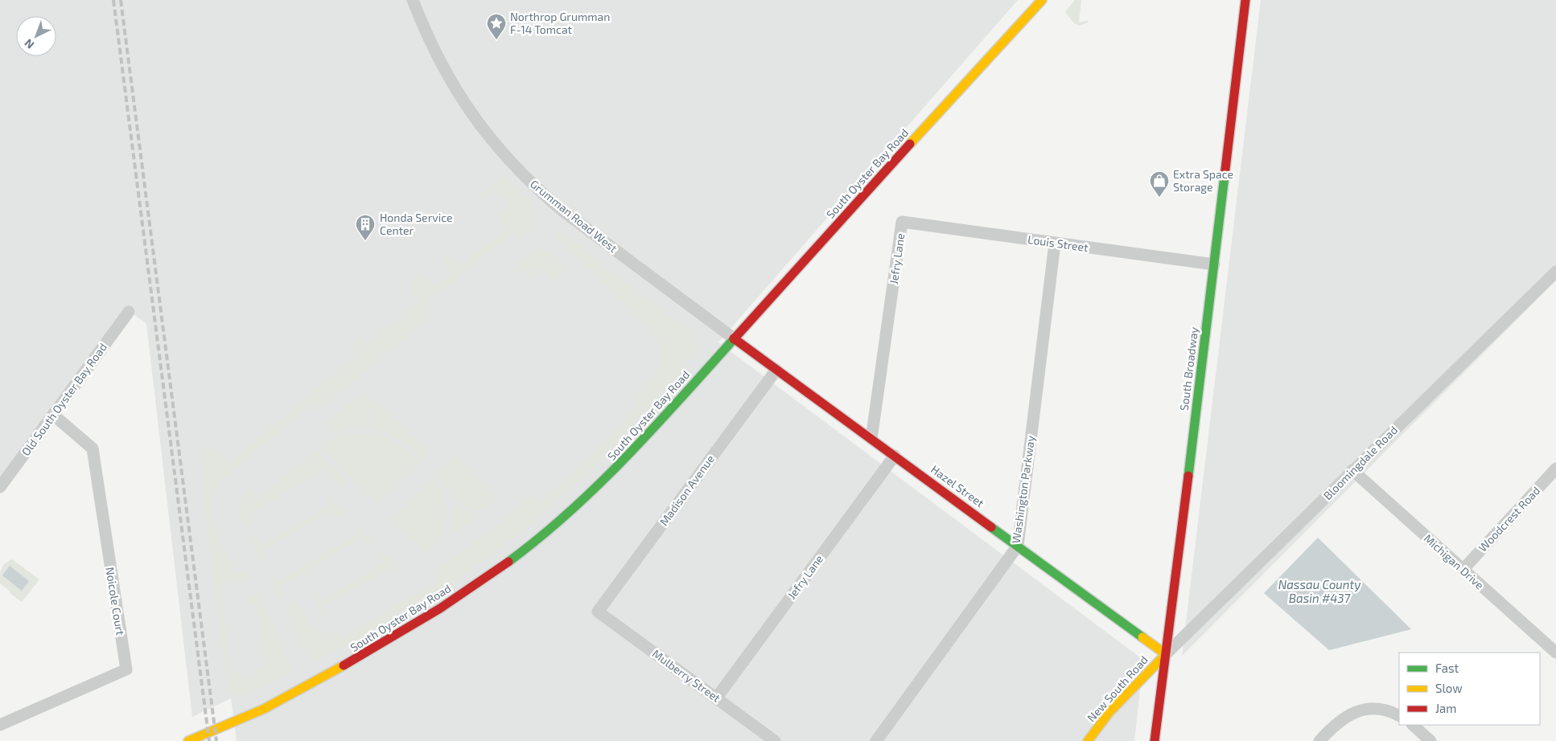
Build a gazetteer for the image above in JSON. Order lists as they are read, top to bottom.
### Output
{
  "streets": {
    "main road": [
      "South Oyster Bay Road",
      "South Broadway",
      "Hazel Street",
      "New South Road"
    ],
    "street": [
      "Grumman Road West",
      "Louis Street",
      "Jefry Lane",
      "Old South Oyster Bay Road",
      "Bloomingdale Road",
      "Washington Parkway",
      "Madison Avenue",
      "Woodcrest Road",
      "Michigan Drive",
      "Noicole Court",
      "Mulberry Street"
    ]
  },
  "crossings": [
    ["South Oyster Bay Road", "Grumman Road West"],
    ["South Oyster Bay Road", "Hazel Street"],
    ["Grumman Road West", "Hazel Street"],
    ["Louis Street", "Jefry Lane"],
    ["Louis Street", "South Broadway"],
    ["Louis Street", "Washington Parkway"],
    ["Jefry Lane", "Hazel Street"],
    ["Jefry Lane", "Mulberry Street"],
    ["South Broadway", "Bloomingdale Road"],
    ["South Broadway", "Hazel Street"],
    ["South Broadway", "New South Road"],
    ["Old South Oyster Bay Road", "Noicole Court"],
    ["Bloomingdale Road", "Hazel Street"],
    ["Bloomingdale Road", "Michigan Drive"],
    ["Bloomingdale Road", "New South Road"],
    ["Hazel Street", "Washington Parkway"],
    ["Hazel Street", "Madison Avenue"],
    ["Hazel Street", "New South Road"],
    ["Madison Avenue", "Mulberry Street"],
    ["Woodcrest Road", "Michigan Drive"]
  ],
  "water": ["Nassau County Basin #437"],
  "places": {
    "place": ["Northrop Grumman F-14 Tomcat"],
    "shop": ["Extra Space Storage"],
    "building": ["Honda Service Center"]
  },
  "legend": ["Fast", "Slow", "Jam"],
  "north": "bottom left"
}
